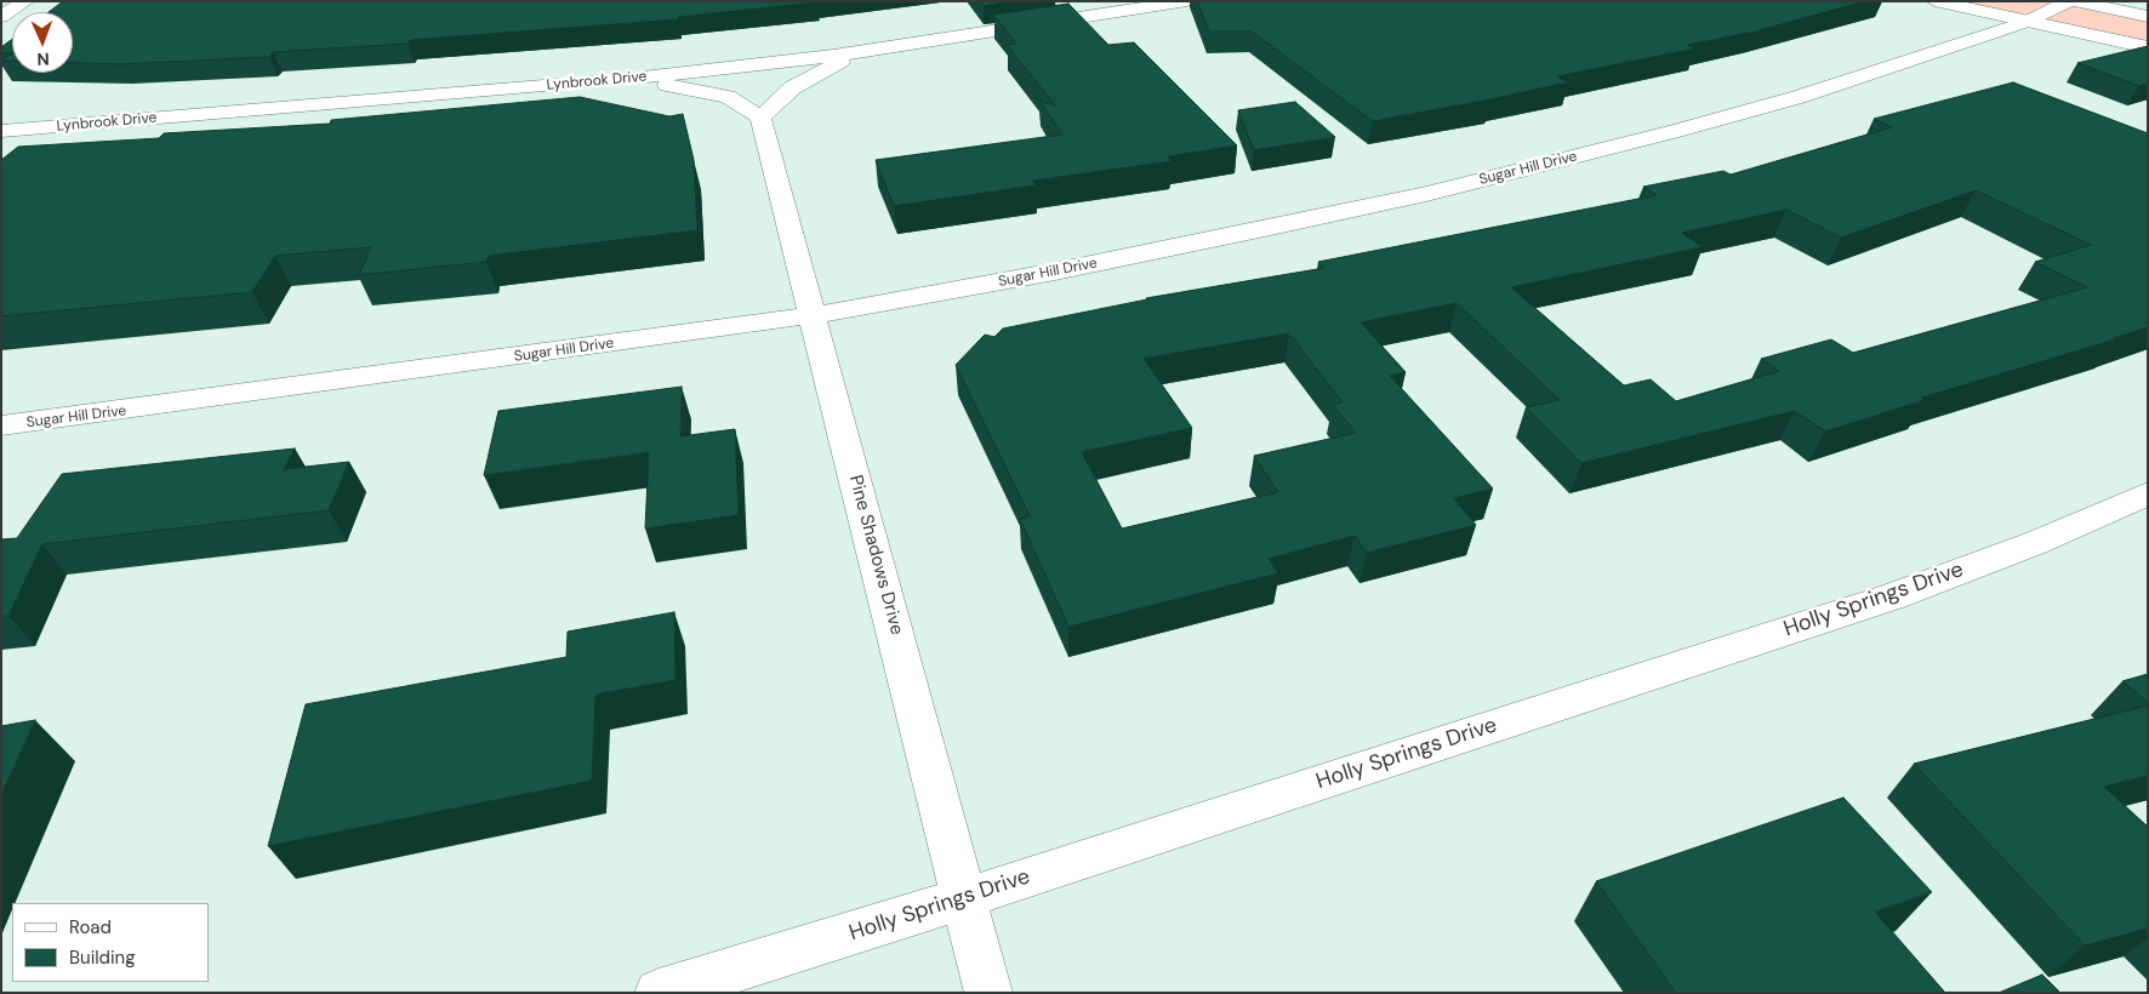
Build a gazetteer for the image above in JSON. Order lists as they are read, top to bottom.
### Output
{
  "streets": {
    "street": [
      "Lynbrook Drive",
      "Sugar Hill Drive",
      "Pine Shadows Drive",
      "Holly Springs Drive"
    ]
  },
  "crossings": [
    ["Sugar Hill Drive", "Pine Shadows Drive"],
    ["Pine Shadows Drive", "Holly Springs Drive"]
  ],
  "legend": ["Road", "Building"],
  "north": "bottom"
}
